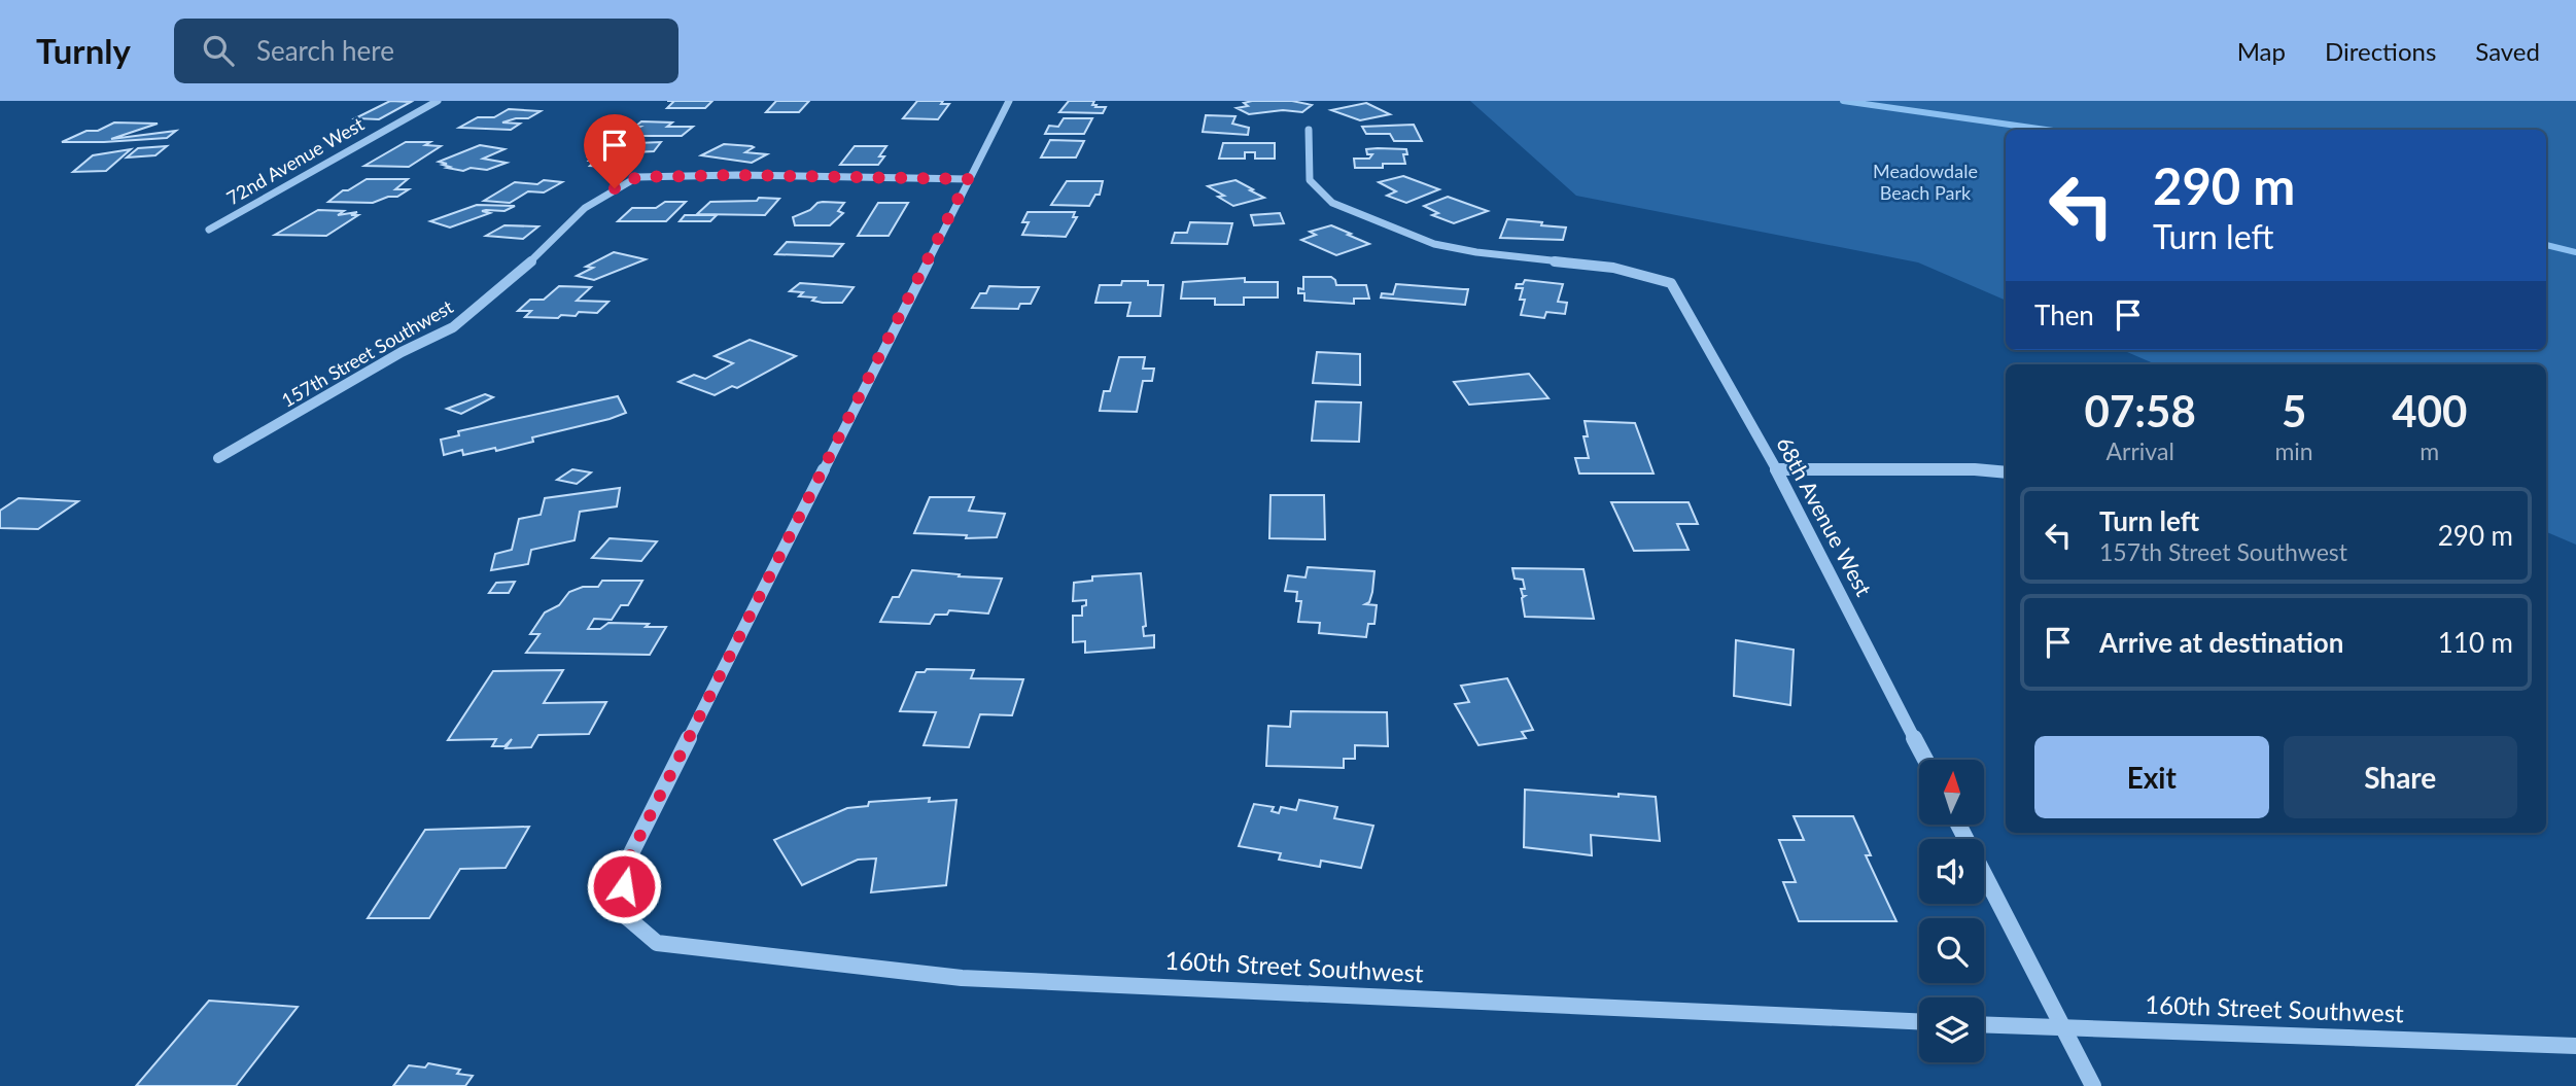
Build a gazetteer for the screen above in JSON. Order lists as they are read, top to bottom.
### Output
{
  "streets": {
    "street": [
      "72nd Avenue West",
      "157th Street Southwest",
      "68th Avenue West",
      "160th Street Southwest"
    ]
  },
  "crossings": [
    ["157th Street Southwest", "160th Street Southwest"]
  ],
  "parks": ["Meadowdale Beach Park"],
  "north": "top",
  "page": {
    "header": "Turnly",
    "search": "Search here",
    "nav": ["Map", "Directions", "Saved"],
    "turn": ["290 m", "Turn left"],
    "then": "Then",
    "eta": [
      "07:58",
      "Arrival",
      "5",
      "min",
      "400",
      "m"
    ],
    "list": [
      {
        "name": "Turn left",
        "note": "157th Street Southwest",
        "value": "290 m"
      },
      {
        "name": "Arrive at destination",
        "value": "110 m"
      }
    ],
    "buttons": ["Exit", "Share"]
  }
}
